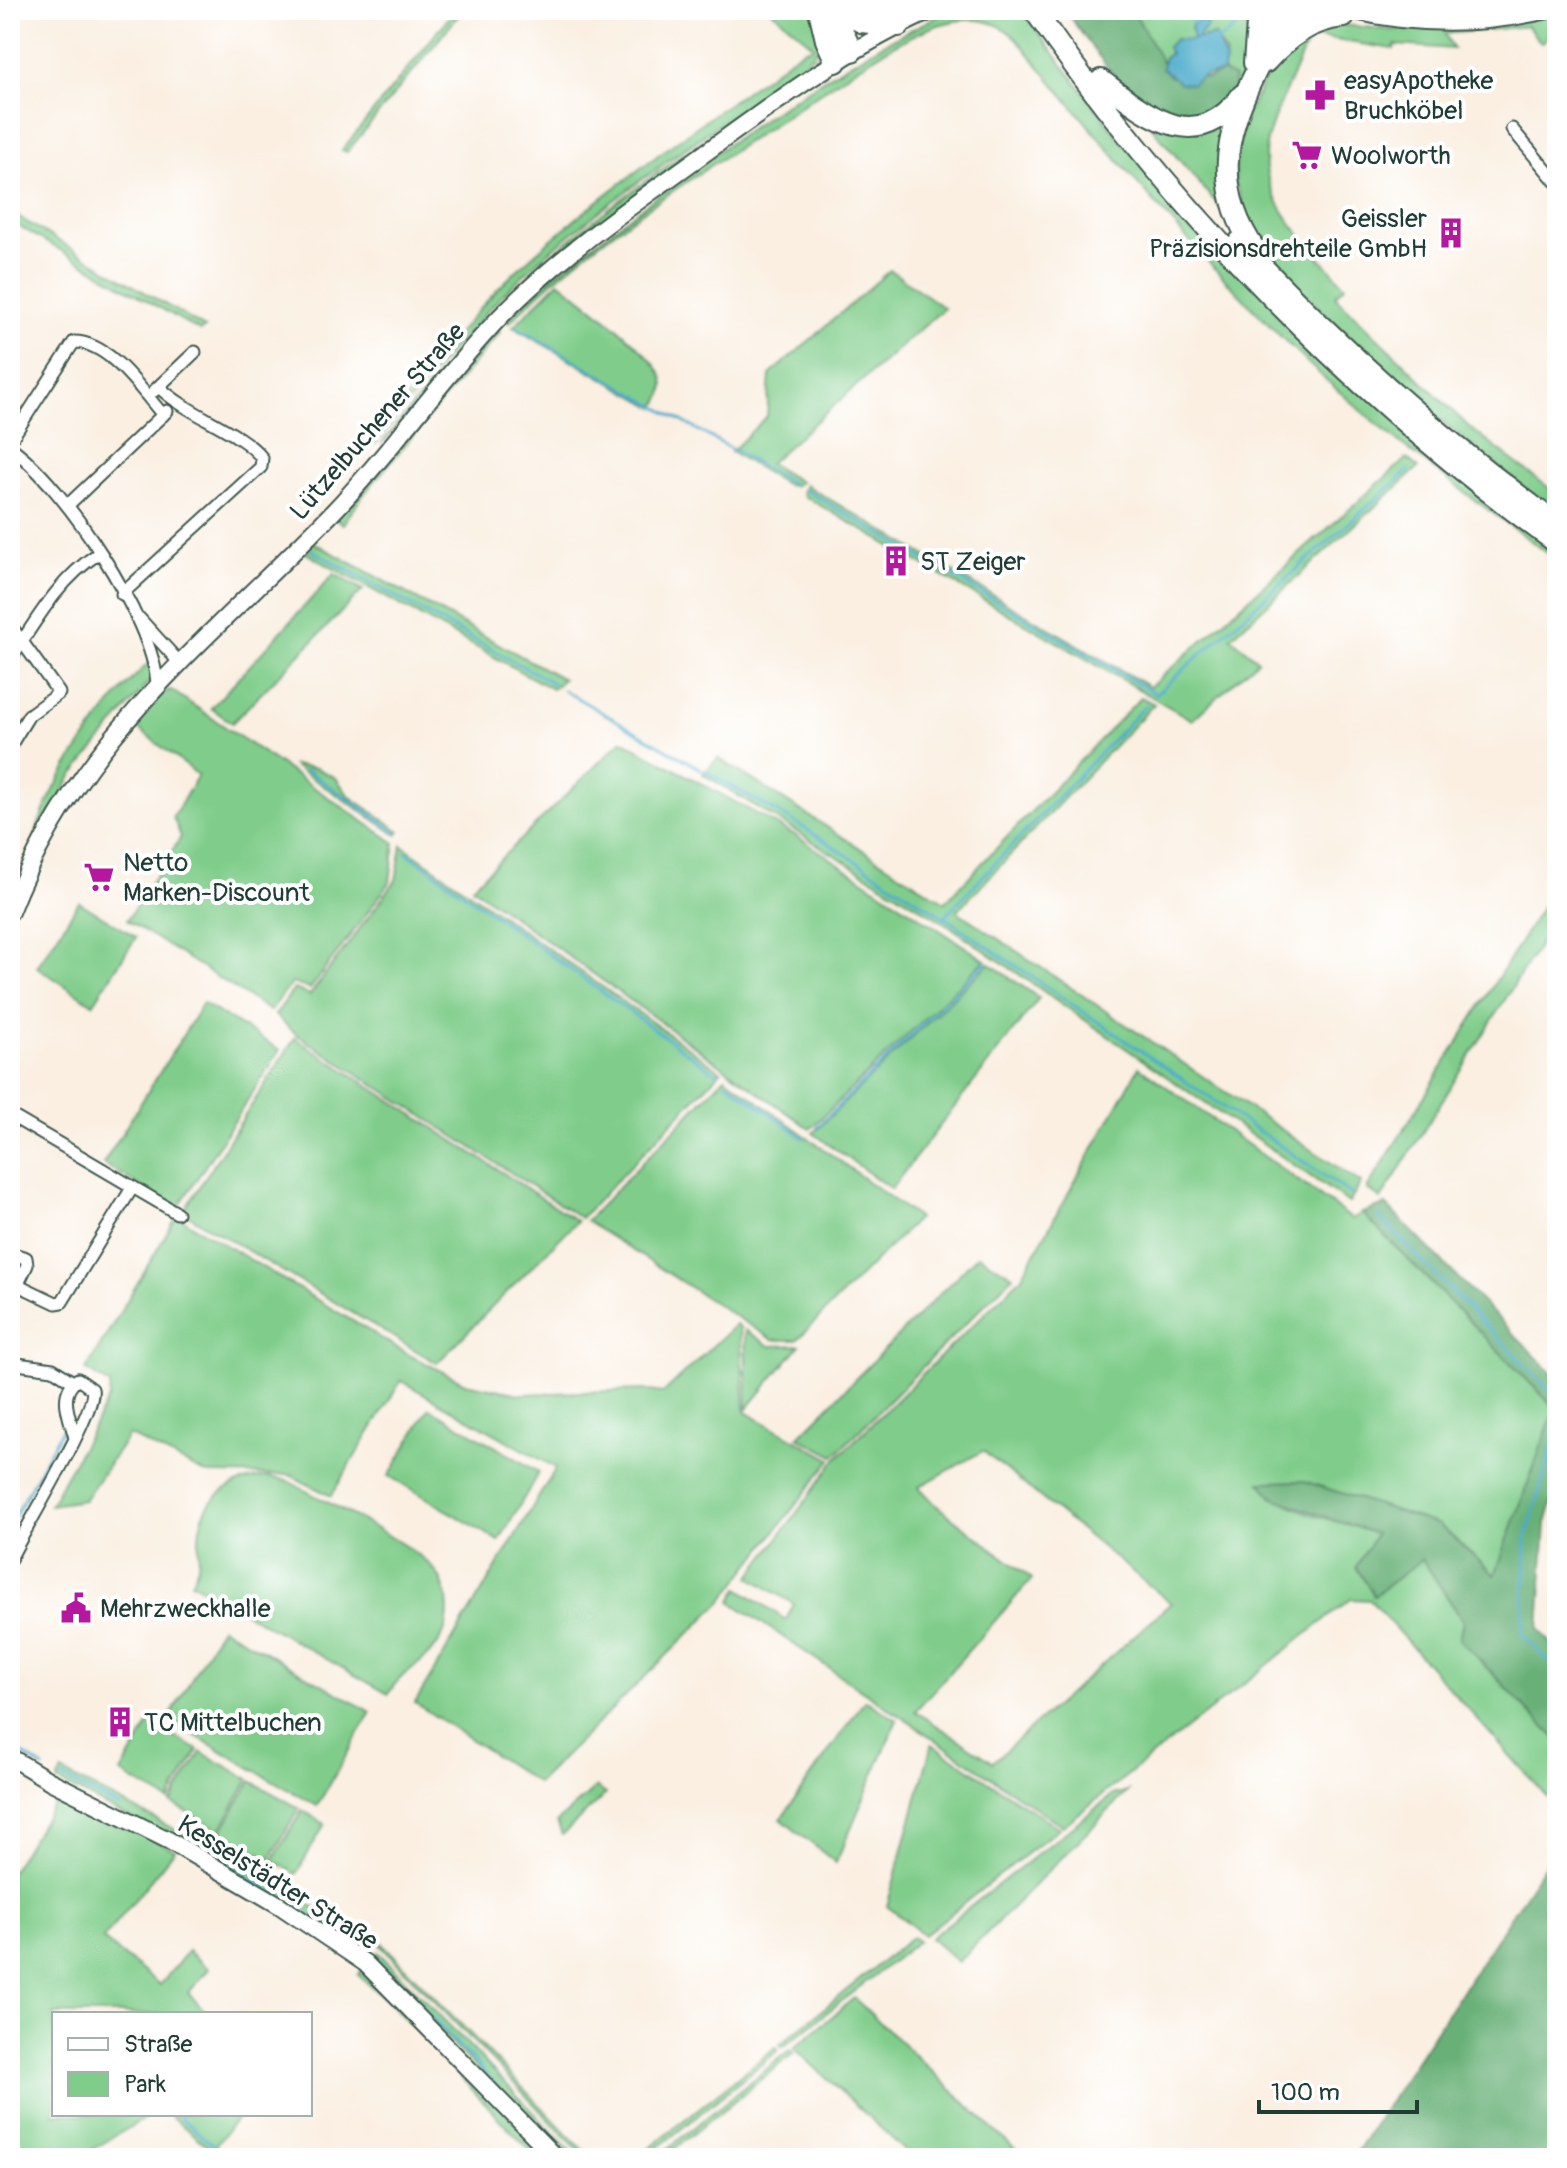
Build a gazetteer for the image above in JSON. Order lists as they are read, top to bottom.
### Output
{
  "streets": {
    "main road": ["Lützelbuchener Straße", "Kesselstädter Straße"]
  },
  "places": {
    "pharmacy": ["easyApotheke Bruchköbel"],
    "supermarket": ["Woolworth", "Netto Marken-Discount"],
    "building": ["Geissler Präzisionsdrehteile GmbH", "ST Zeiger", "TC Mittelbuchen"],
    "public building": ["Mehrzweckhalle"]
  },
  "legend": ["Straße", "Park"],
  "scale_bar": "100 m"
}
